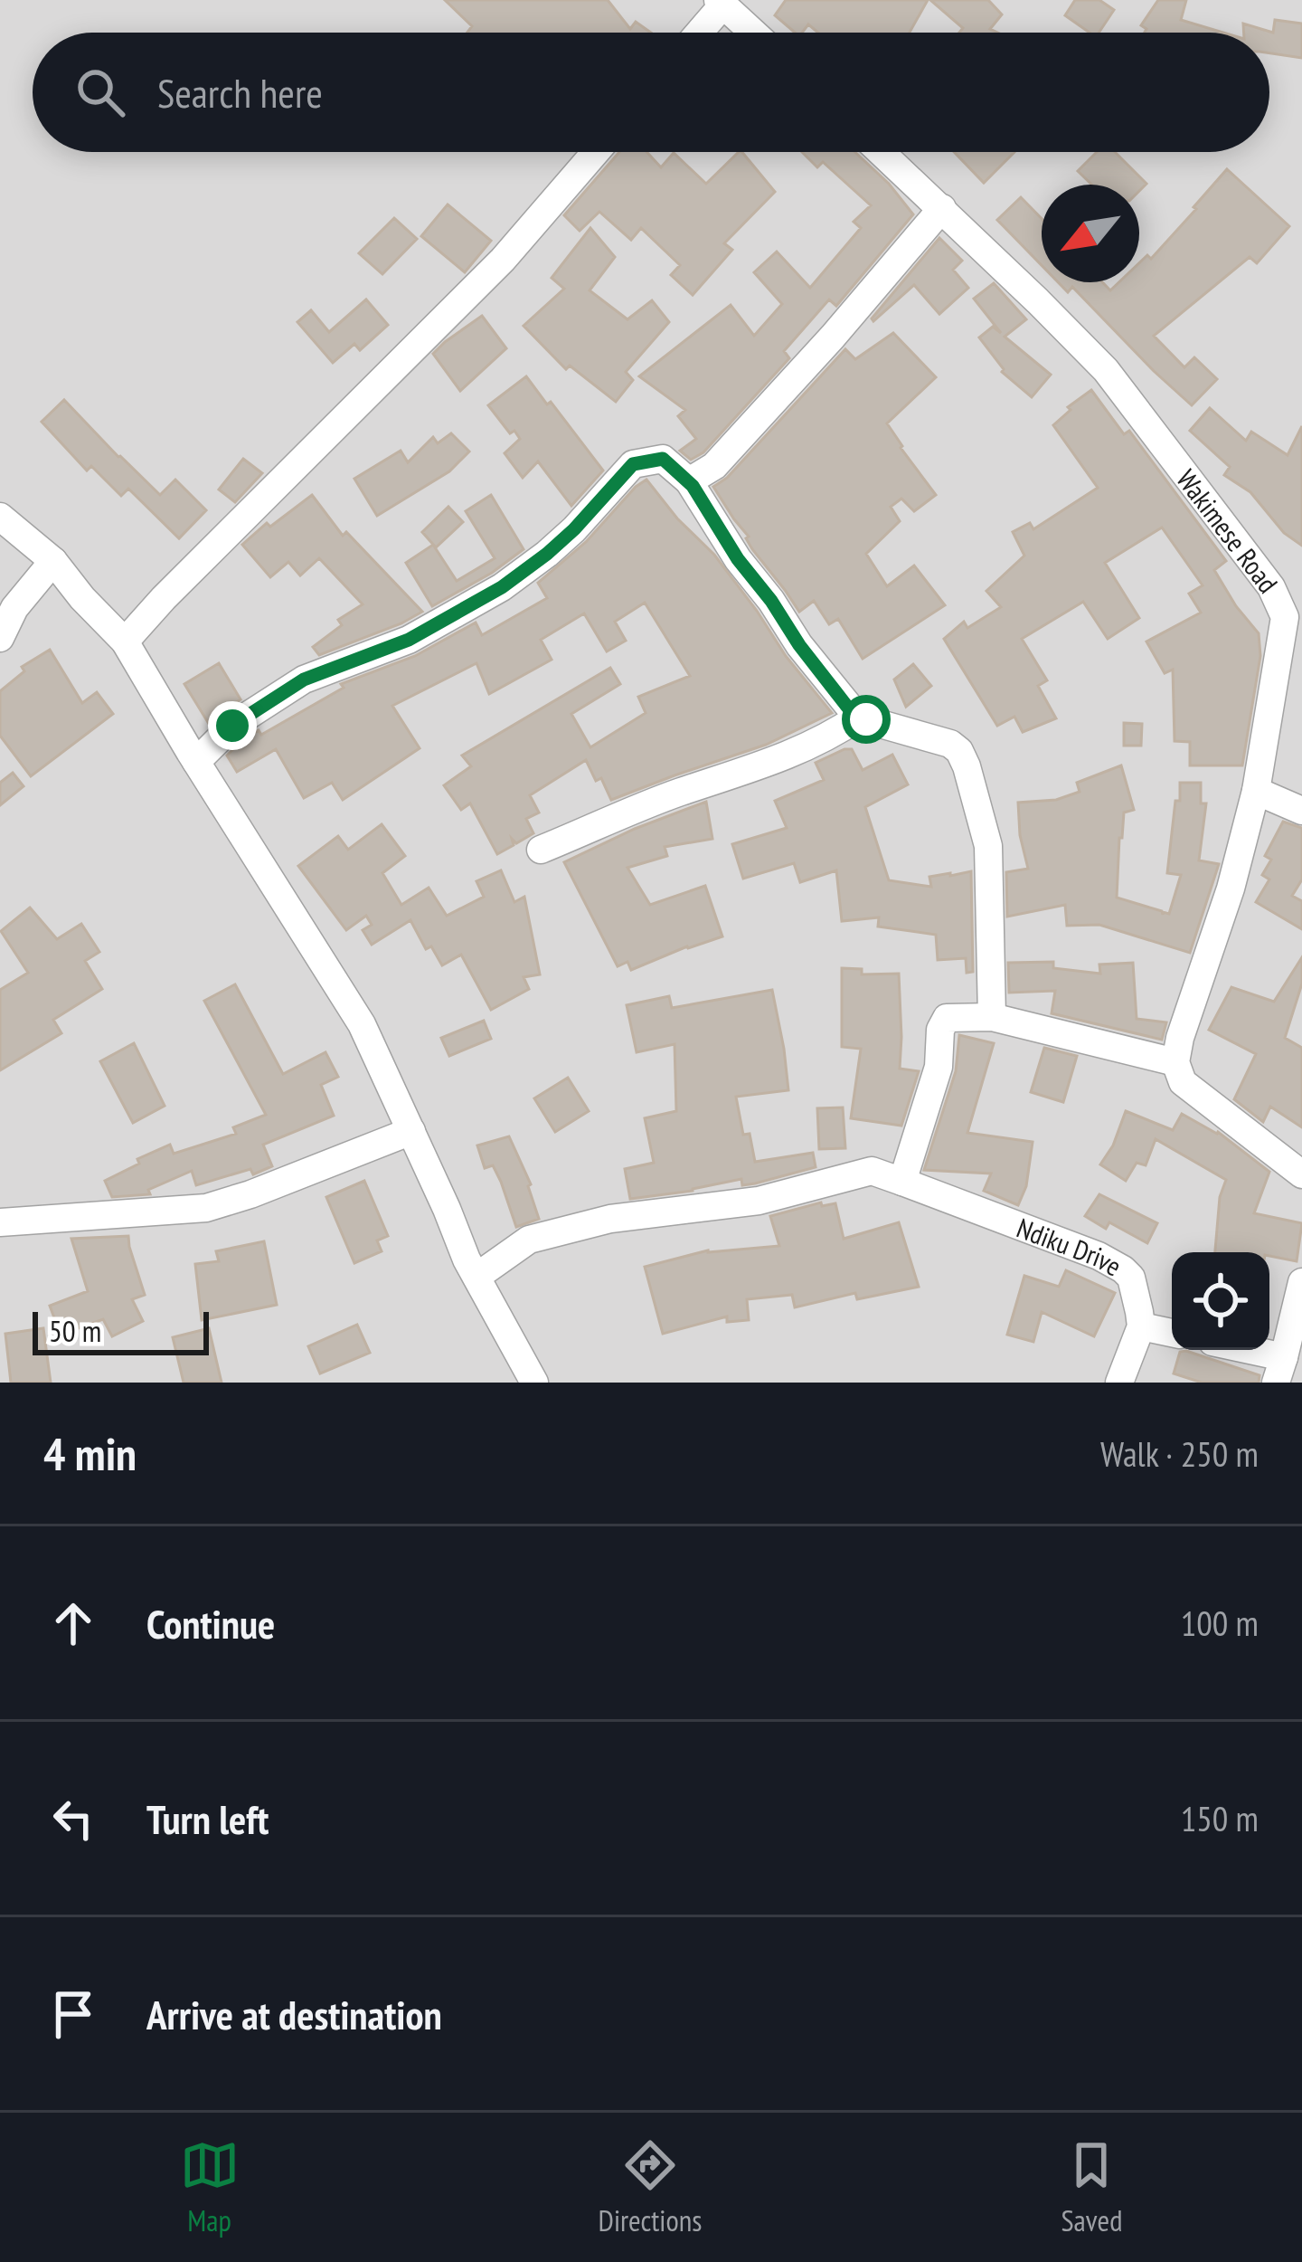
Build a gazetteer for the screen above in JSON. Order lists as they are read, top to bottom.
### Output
{
  "streets": {
    "street": ["Wakimese Road", "Ndiku Drive"]
  },
  "scale_bar": "50 m",
  "north": "bottom left",
  "page": {
    "search": "Search here",
    "scale": "50 m",
    "heading": ["4 min", "Walk · 250 m"],
    "list": [
      ["Continue", "100 m"],
      ["Turn left", "150 m"],
      "Arrive at destination"
    ],
    "nav": ["Map", "Directions", "Saved"]
  }
}
